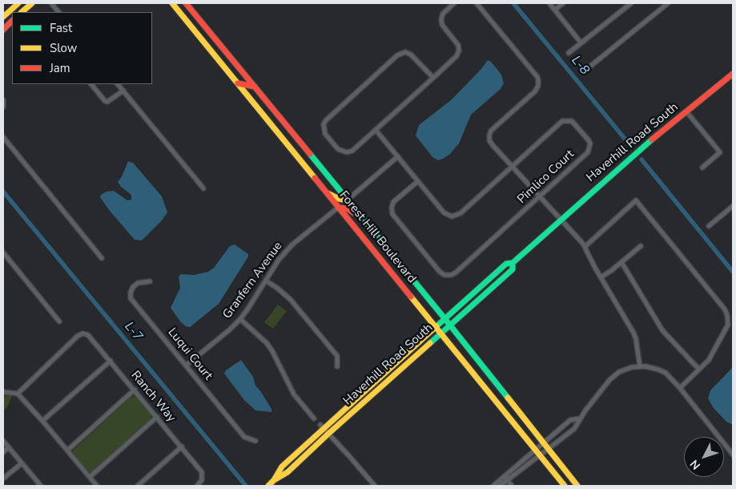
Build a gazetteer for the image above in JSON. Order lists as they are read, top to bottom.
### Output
{
  "streets": {
    "main road": ["Haverhill Road South", "Forest Hill Boulevard"],
    "street": [
      "Pimlico Court",
      "Granfern Avenue",
      "Luqui Court",
      "Ranch Way"
    ]
  },
  "crossings": [
    ["Haverhill Road South", "Forest Hill Boulevard"],
    ["Forest Hill Boulevard", "Granfern Avenue"],
    ["Granfern Avenue", "Luqui Court"]
  ],
  "water": ["L-8", "L-7"],
  "legend": ["Fast", "Slow", "Jam"],
  "north": "bottom left"
}
